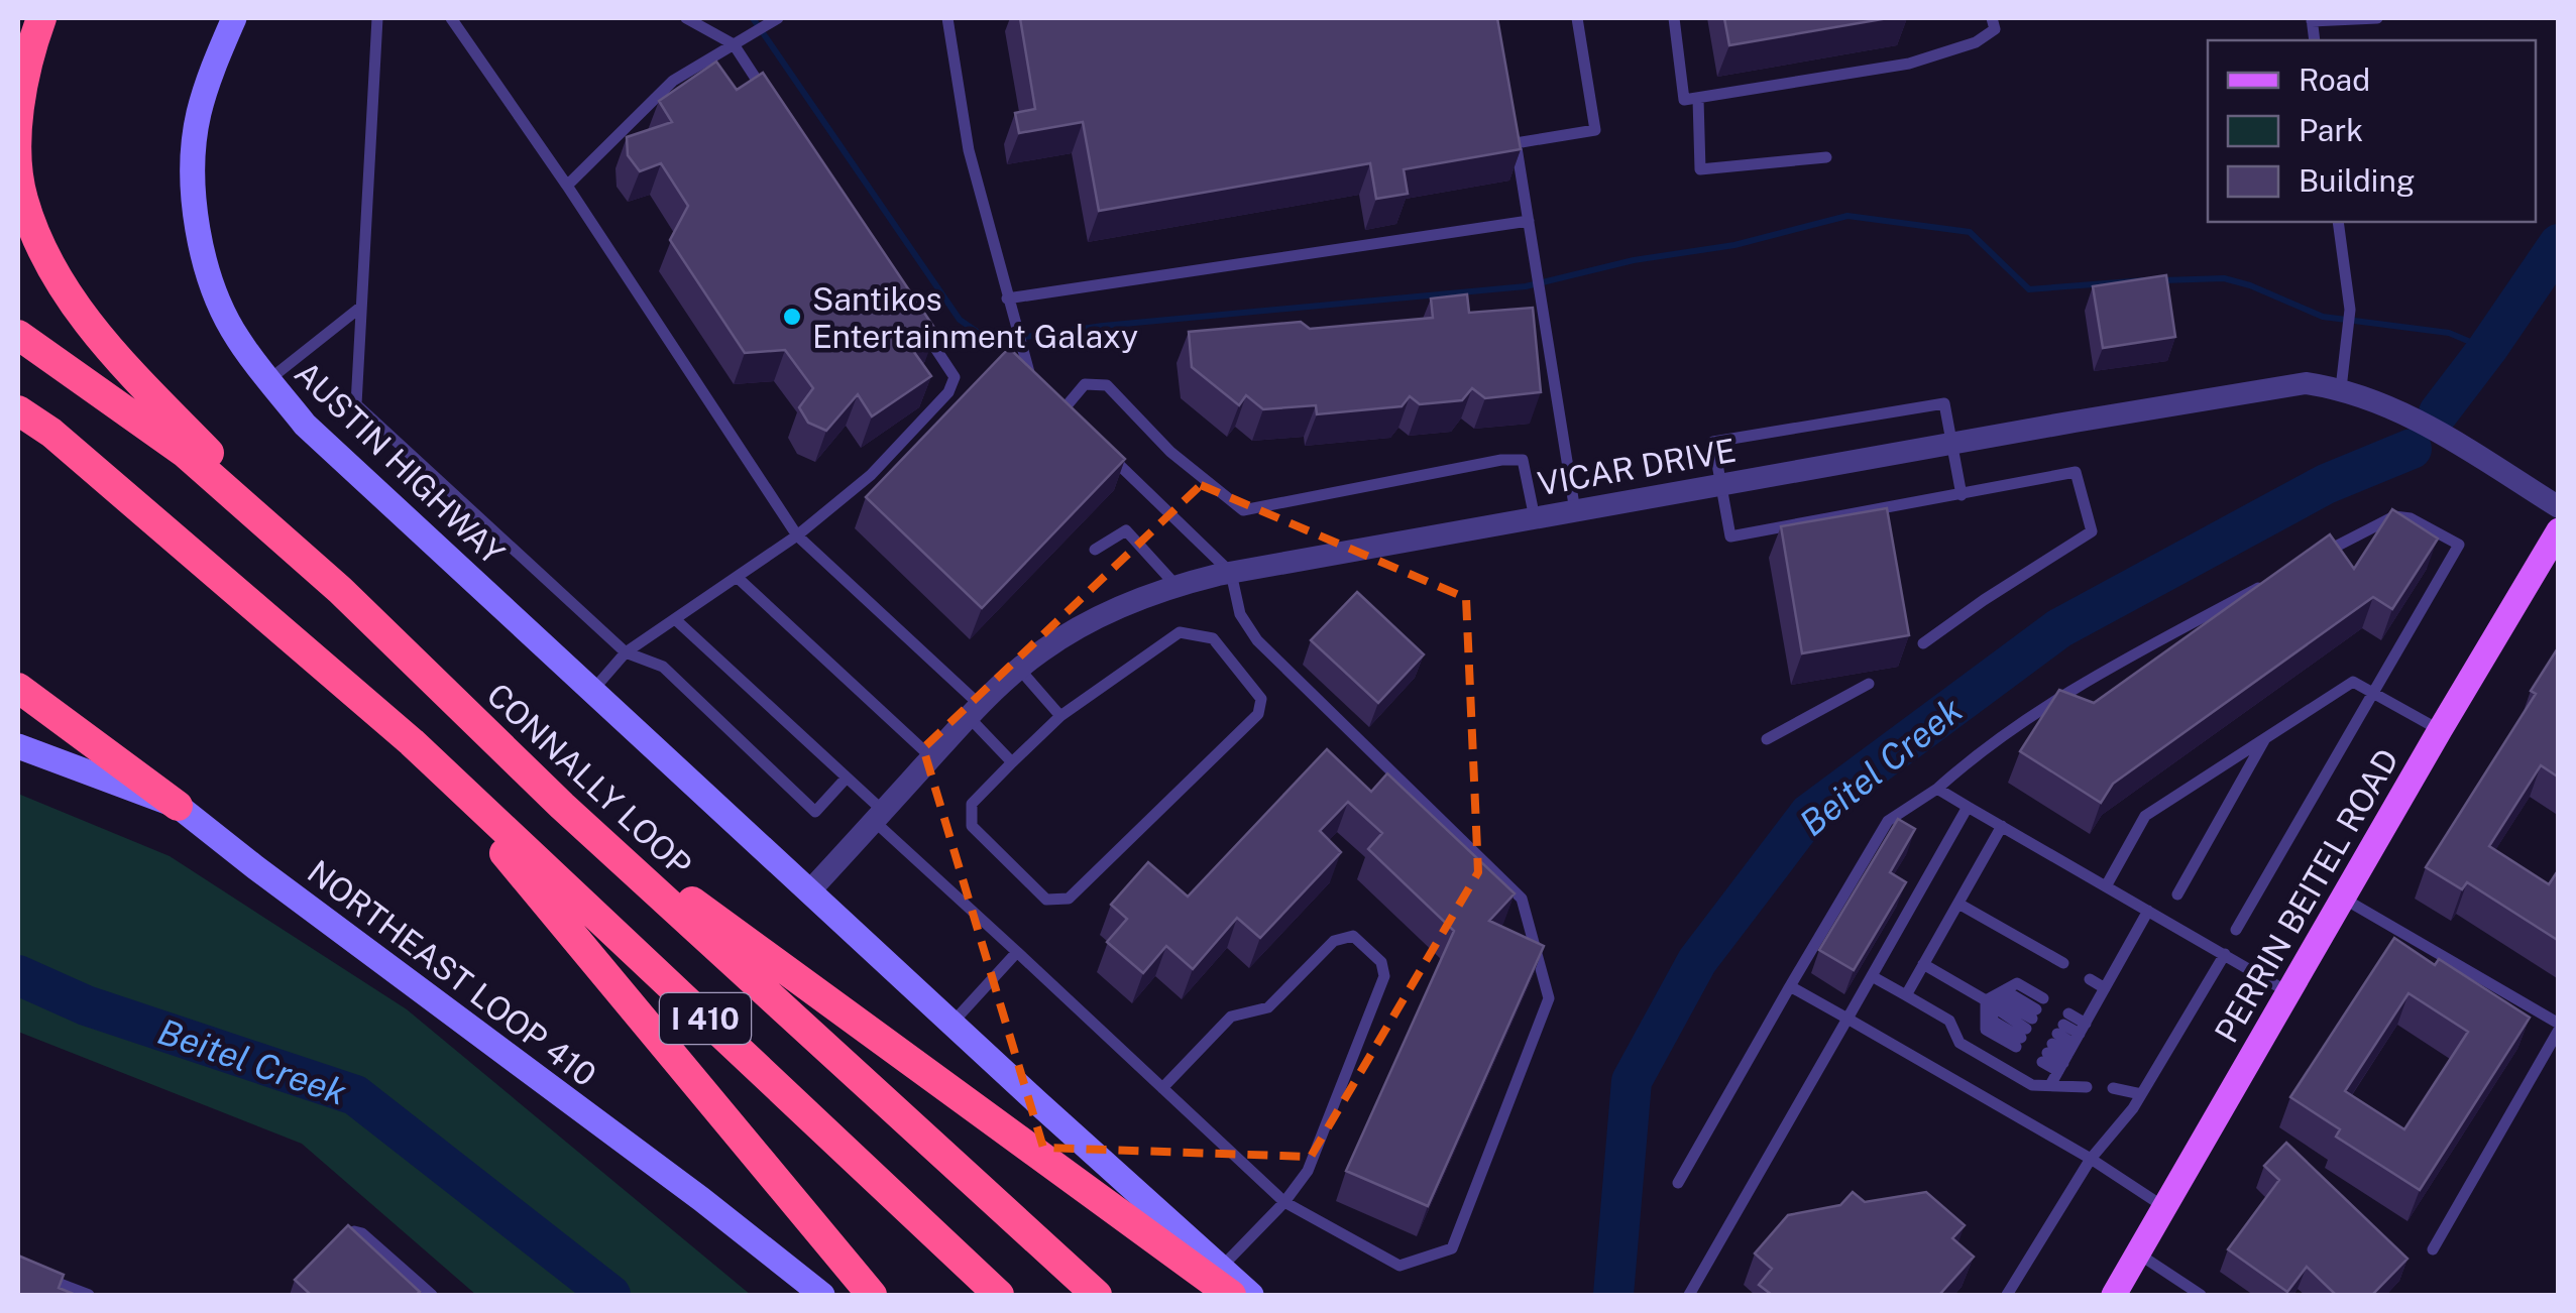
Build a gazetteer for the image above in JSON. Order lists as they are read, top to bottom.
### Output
{
  "streets": {
    "highway": ["CONNALLY LOOP", "I 410"],
    "main road": ["AUSTIN HIGHWAY", "PERRIN BEITEL ROAD", "NORTHEAST LOOP 410"],
    "street": ["VICAR DRIVE"]
  },
  "water": ["Beitel Creek"],
  "places": ["Santikos Entertainment Galaxy"],
  "legend": ["Road", "Park", "Building"]
}
